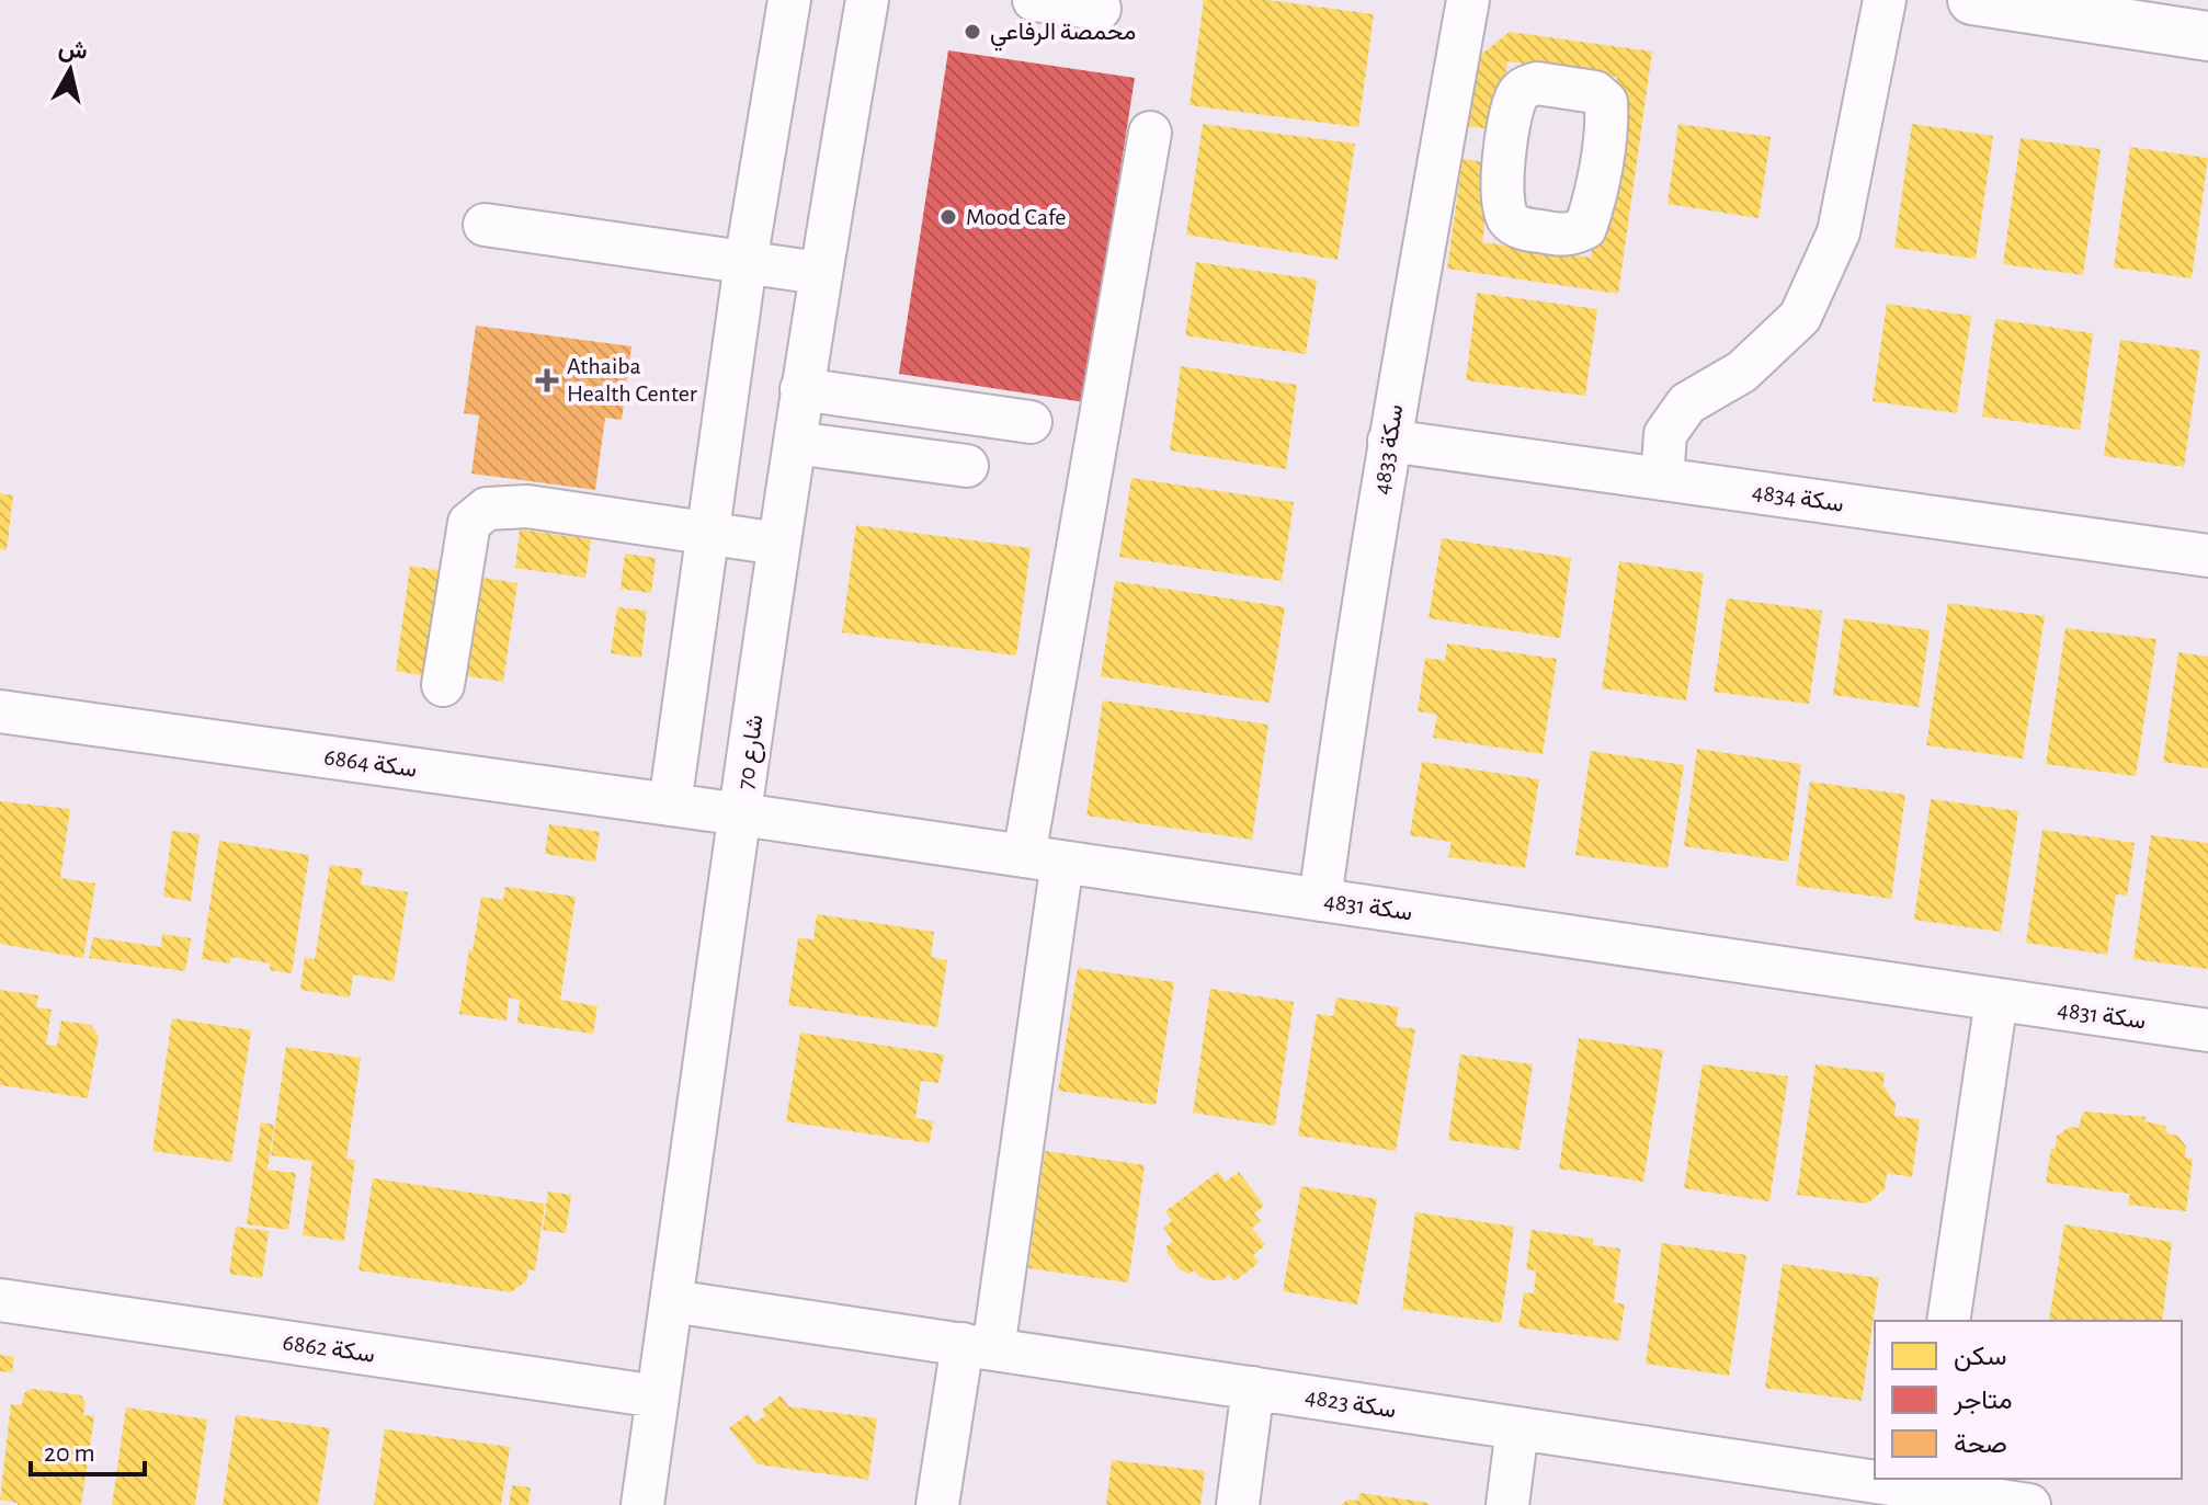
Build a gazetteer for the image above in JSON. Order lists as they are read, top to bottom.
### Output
{
  "streets": {
    "street": [
      "سكة 4833",
      "سكة 4834",
      "شارع 70",
      "سكة 6864",
      "سكة 4831",
      "سكة 6862",
      "سكة 4823"
    ]
  },
  "crossings": [
    ["سكة 4833", "سكة 4834"],
    ["سكة 4833", "سكة 4831"],
    ["شارع 70", "سكة 6864"],
    ["شارع 70", "سكة 4831"],
    ["شارع 70", "سكة 6862"],
    ["شارع 70", "سكة 4823"],
    ["سكة 6864", "سكة 4831"]
  ],
  "places": {
    "other": ["محمصة الرفاعي", "Mood Cafe"],
    "health": ["Athaiba Health Center"]
  },
  "legend": ["سكن", "متاجر", "صحة"],
  "scale_bar": "20 m",
  "north": "top"
}
